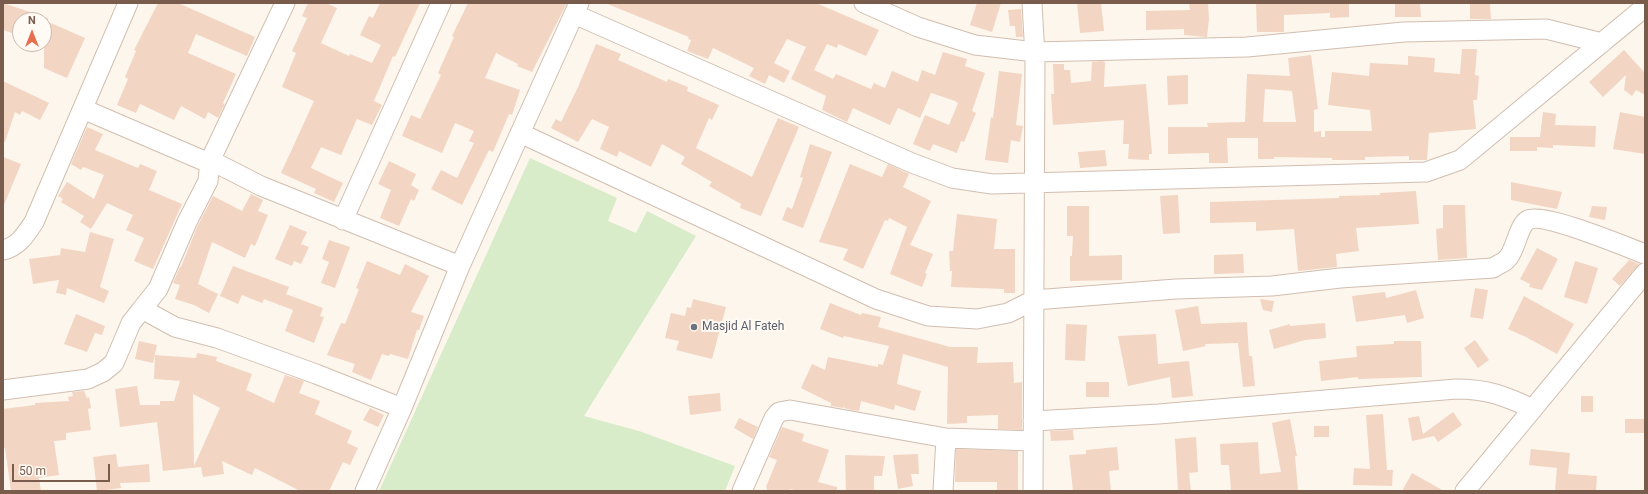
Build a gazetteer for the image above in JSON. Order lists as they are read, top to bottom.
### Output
{
  "places": ["Masjid Al Fateh"],
  "scale_bar": "50 m",
  "north": "top"
}
